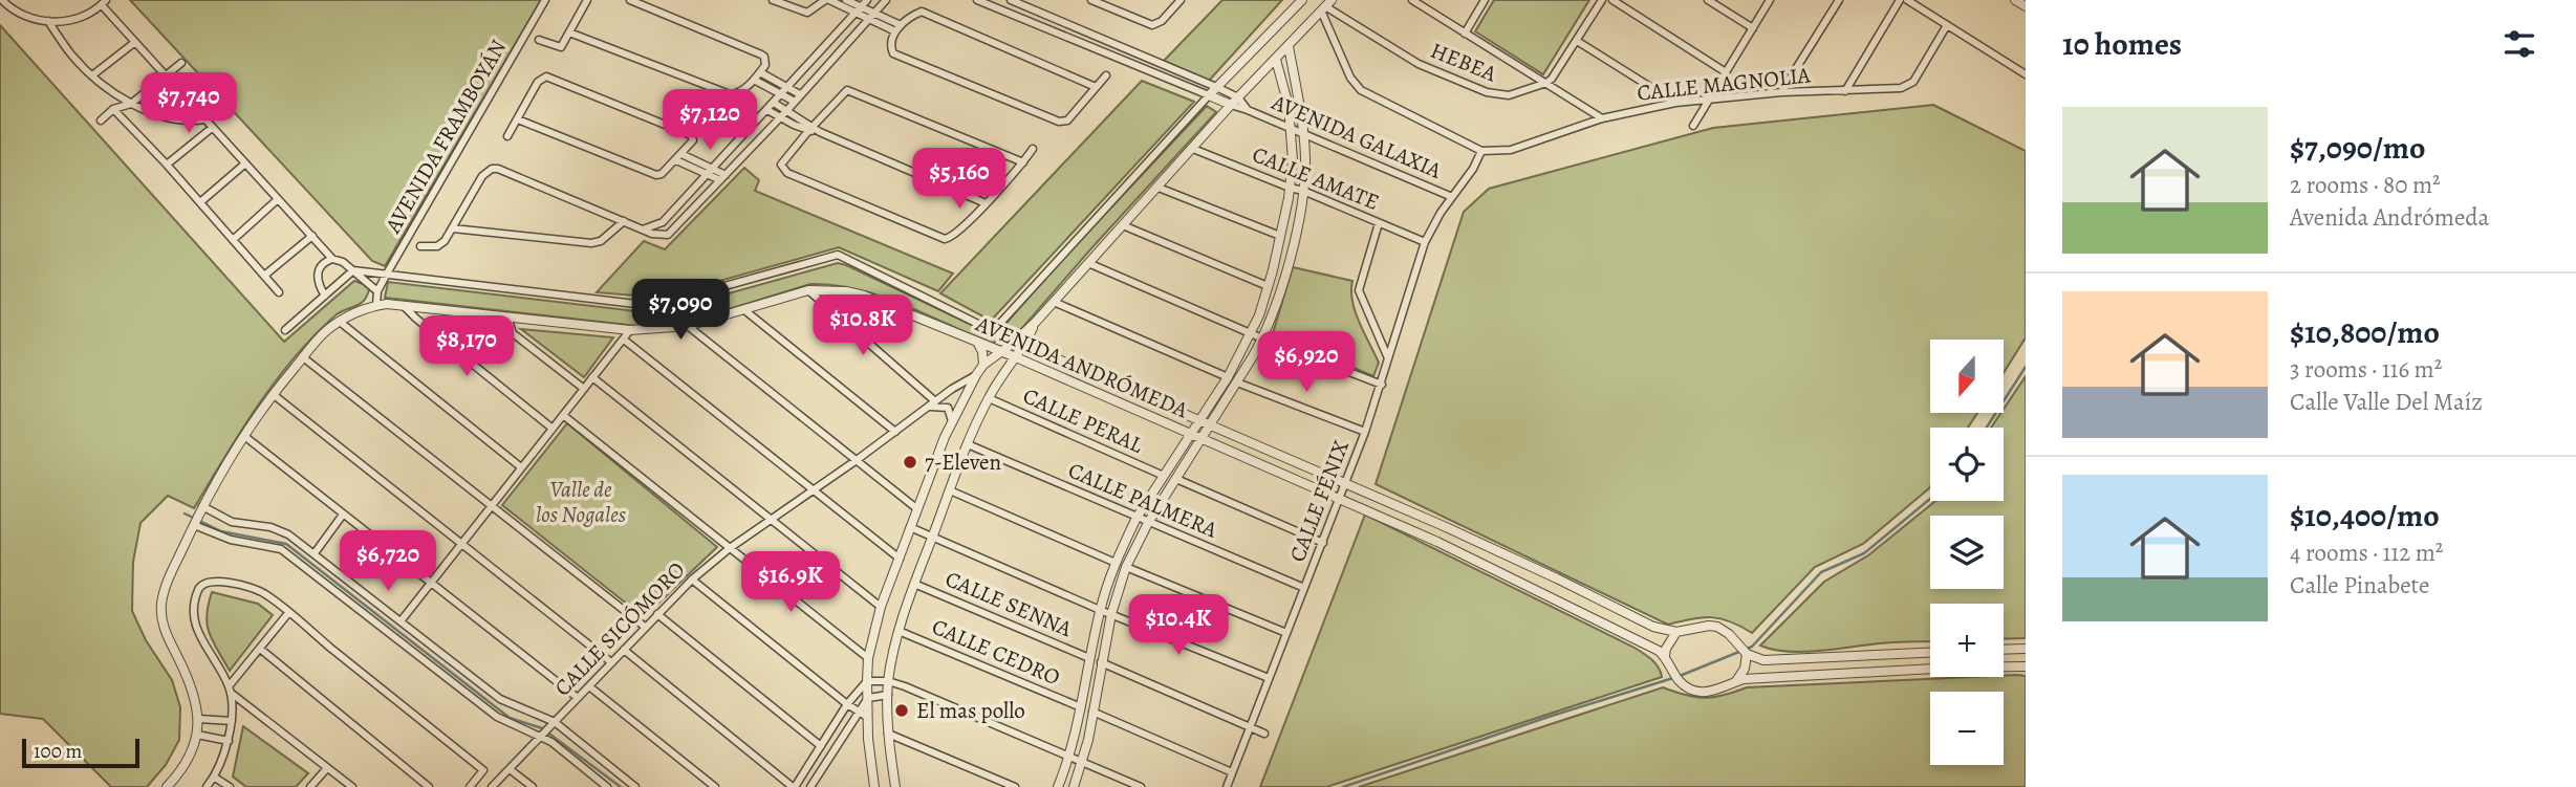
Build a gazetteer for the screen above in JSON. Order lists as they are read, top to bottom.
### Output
{
  "streets": {
    "street": [
      "HEBEA",
      "CALLE MAGNOLIA",
      "AVENIDA FRAMBOYÁN",
      "AVENIDA GALAXIA",
      "CALLE AMATE",
      "AVENIDA ANDRÓMEDA",
      "CALLE PERAL",
      "CALLE PALMERA",
      "CALLE FÉNIX",
      "CALLE SENNA",
      "CALLE SICÓMORO",
      "CALLE CEDRO"
    ]
  },
  "crossings": [
    ["CALLE MAGNOLIA", "CALLE FÉNIX"],
    ["AVENIDA FRAMBOYÁN", "AVENIDA ANDRÓMEDA"],
    ["AVENIDA GALAXIA", "CALLE FÉNIX"],
    ["CALLE AMATE", "CALLE FÉNIX"],
    ["AVENIDA ANDRÓMEDA", "CALLE FÉNIX"],
    ["CALLE PALMERA", "CALLE FÉNIX"]
  ],
  "parks": ["Valle de los Nogales"],
  "places": ["7-Eleven", "El mas pollo"],
  "scale_bar": "100 m",
  "north": "bottom",
  "page": {
    "heading": "10 homes",
    "price": [
      "$7,740",
      "$7,120",
      "$5,160",
      "$7,090",
      "$10.8K",
      "$8,170",
      "$6,920",
      "$6,720",
      "$16.9K",
      "$10.4K"
    ],
    "list": [
      {
        "name": "$7,090/mo",
        "note": "2 rooms · 80 m² · Avenida Andrómeda"
      },
      {
        "name": "$10,800/mo",
        "note": "3 rooms · 116 m² · Calle Valle Del Maíz"
      },
      {
        "name": "$10,400/mo",
        "note": "4 rooms · 112 m² · Calle Pinabete"
      }
    ],
    "map_buttons": ["+", "−"],
    "scale": "100 m"
  }
}
